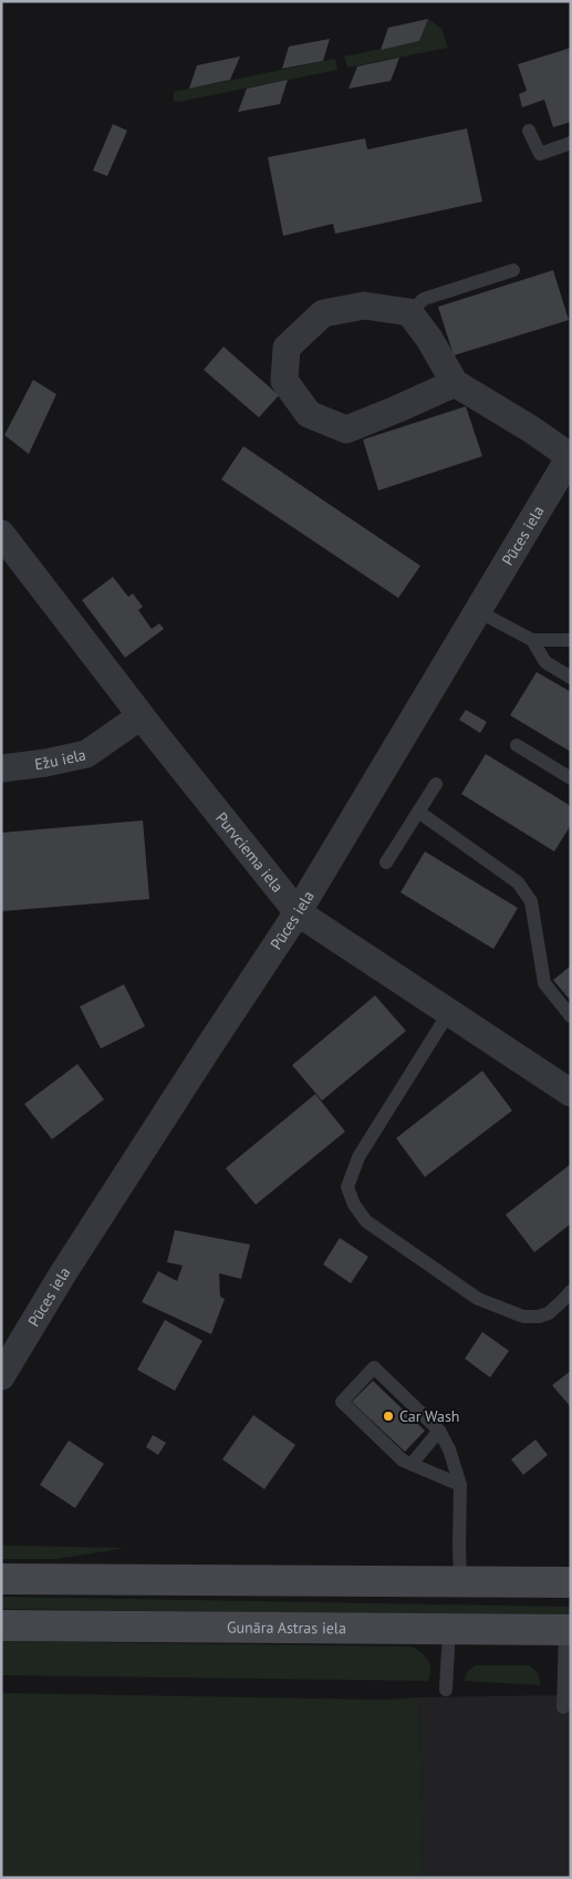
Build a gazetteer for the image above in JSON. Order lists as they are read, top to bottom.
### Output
{
  "streets": {
    "main road": ["Gunāra Astras iela"],
    "street": ["Pūces iela", "Ežu iela", "Purvciema iela"]
  },
  "crossings": [
    ["Pūces iela", "Purvciema iela"],
    ["Ežu iela", "Purvciema iela"]
  ],
  "places": ["Car Wash"]
}
